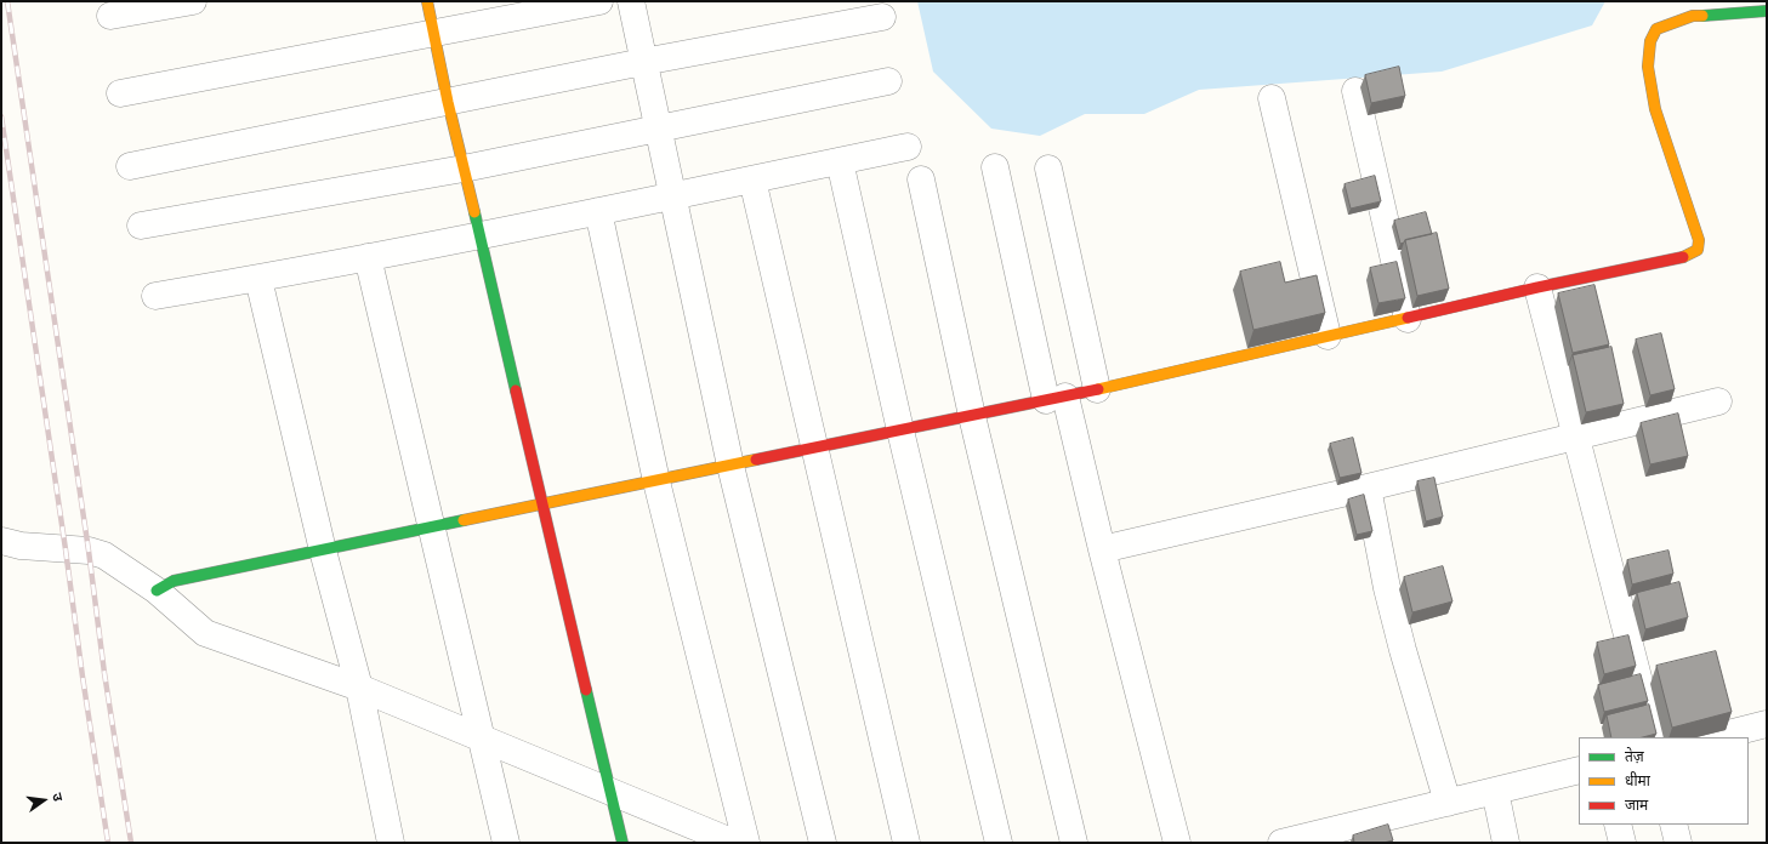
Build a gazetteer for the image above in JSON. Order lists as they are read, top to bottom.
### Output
{
  "legend": ["तेज़", "धीमा", "जाम"],
  "north": "right"
}
